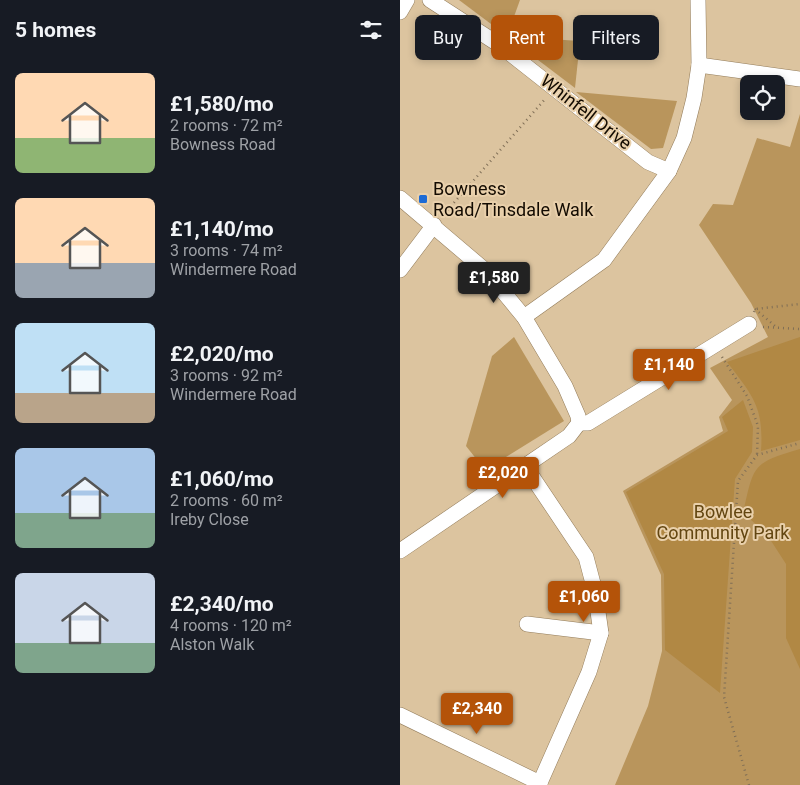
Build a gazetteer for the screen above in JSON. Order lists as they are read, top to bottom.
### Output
{
  "streets": {
    "street": ["Whinfell Drive"]
  },
  "parks": ["Bowlee Community Park"],
  "places": {
    "transit": ["Bowness Road/Tinsdale Walk"]
  },
  "page": {
    "heading": "5 homes",
    "chip": ["Buy", "Rent", "Filters"],
    "list": [
      {
        "name": "£1,580/mo",
        "note": "2 rooms · 72 m² · Bowness Road"
      },
      {
        "name": "£1,140/mo",
        "note": "3 rooms · 74 m² · Windermere Road"
      },
      {
        "name": "£2,020/mo",
        "note": "3 rooms · 92 m² · Windermere Road"
      },
      {
        "name": "£1,060/mo",
        "note": "2 rooms · 60 m² · Ireby Close"
      },
      {
        "name": "£2,340/mo",
        "note": "4 rooms · 120 m² · Alston Walk"
      }
    ],
    "price": [
      "£1,580",
      "£1,140",
      "£2,020",
      "£1,060",
      "£2,340"
    ]
  }
}
